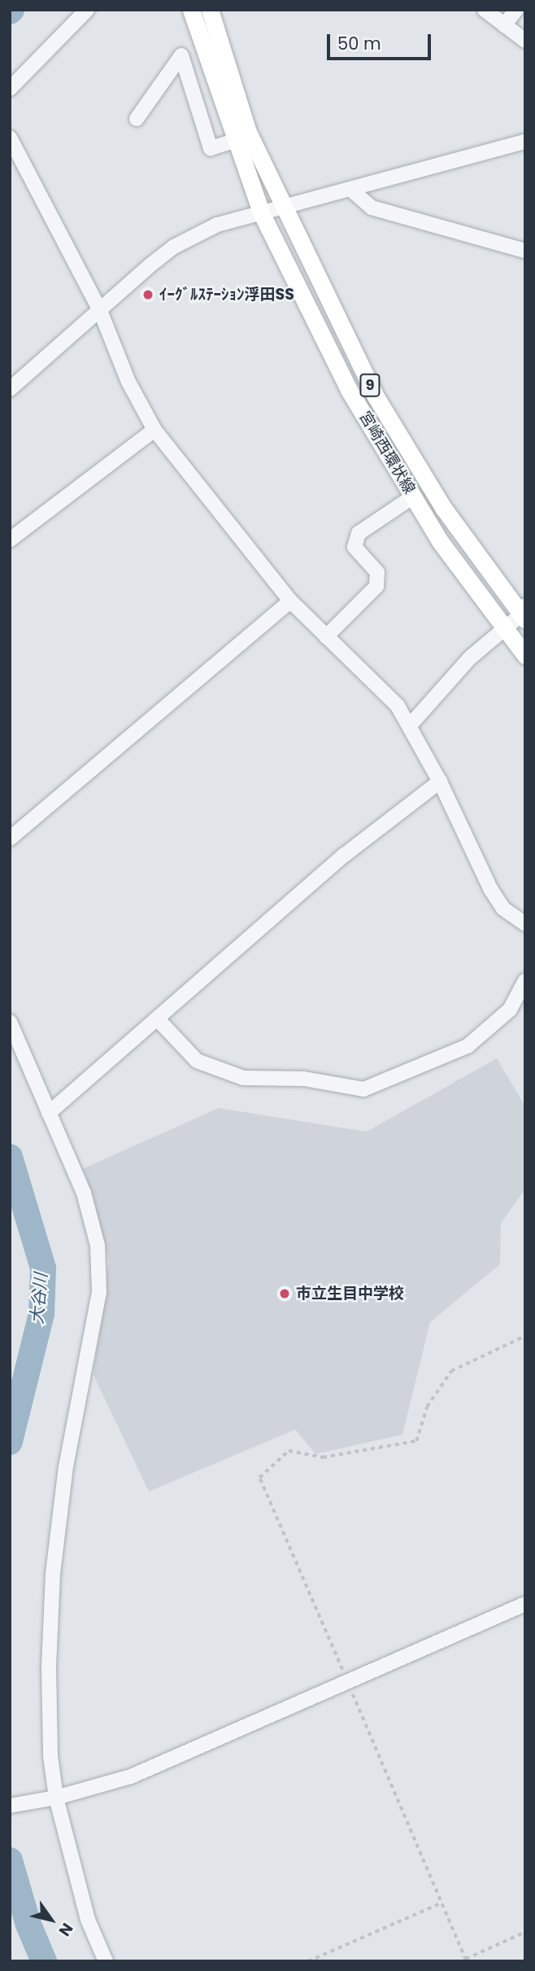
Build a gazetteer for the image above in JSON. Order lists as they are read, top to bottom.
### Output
{
  "streets": {
    "main road": ["9", "宮崎西環状線"]
  },
  "water": ["大谷川"],
  "places": ["ｲｰｸﾞﾙｽﾃｰｼｮﾝ浮田SS", "市立生目中学校"],
  "scale_bar": "50 m",
  "north": "bottom right"
}
